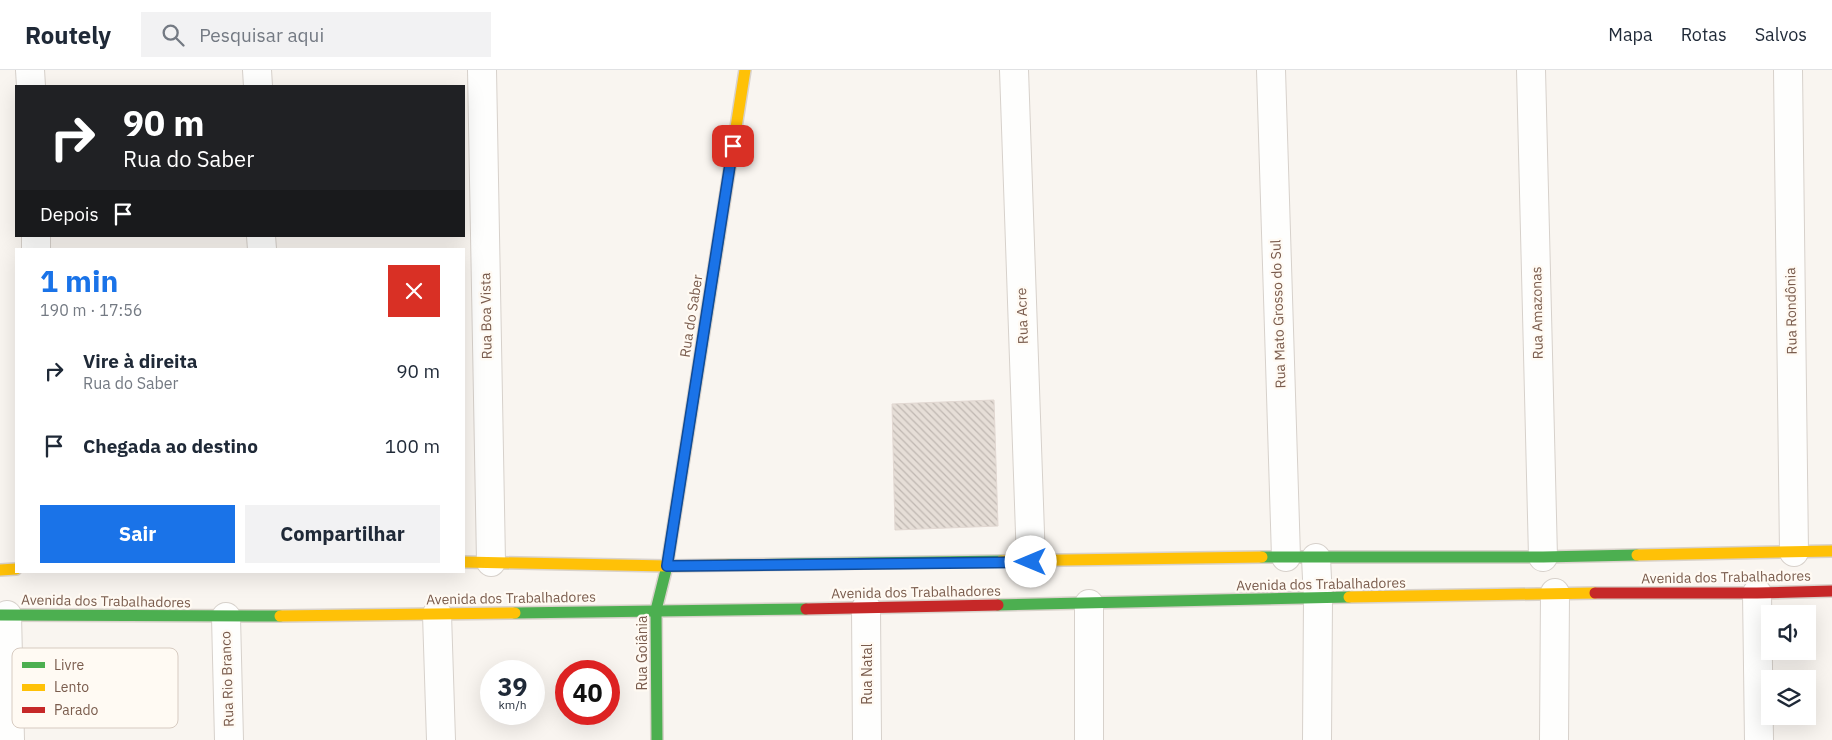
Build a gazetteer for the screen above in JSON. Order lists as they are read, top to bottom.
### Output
{
  "streets": {
    "street": [
      "Rua Rondônia",
      "Rua Amazonas",
      "Rua Mato Grosso do Sul",
      "Rua Boa Vista",
      "Rua do Saber",
      "Rua Acre",
      "Avenida dos Trabalhadores",
      "Rua Goiânia",
      "Rua Natal",
      "Rua Rio Branco"
    ]
  },
  "crossings": [
    ["Rua Rondônia", "Avenida dos Trabalhadores"],
    ["Rua Amazonas", "Avenida dos Trabalhadores"],
    ["Rua Mato Grosso do Sul", "Avenida dos Trabalhadores"],
    ["Rua Boa Vista", "Avenida dos Trabalhadores"],
    ["Rua do Saber", "Avenida dos Trabalhadores"],
    ["Rua do Saber", "Rua Goiânia"],
    ["Rua Acre", "Avenida dos Trabalhadores"],
    ["Avenida dos Trabalhadores", "Rua Goiânia"],
    ["Avenida dos Trabalhadores", "Rua Natal"],
    ["Avenida dos Trabalhadores", "Rua Rio Branco"]
  ],
  "legend": ["Livre", "Lento", "Parado"],
  "page": {
    "header": "Routely",
    "search": "Pesquisar aqui",
    "nav": ["Mapa", "Rotas", "Salvos"],
    "turn": ["90 m", "Rua do Saber"],
    "then": "Depois",
    "heading": ["1 min", "190 m · 17:56"],
    "list": [
      {
        "name": "Vire à direita",
        "note": "Rua do Saber",
        "value": "90 m"
      },
      {
        "name": "Chegada ao destino",
        "value": "100 m"
      }
    ],
    "buttons": ["Sair", "Compartilhar"],
    "speed": "39 km/h",
    "limit": "40"
  }
}
